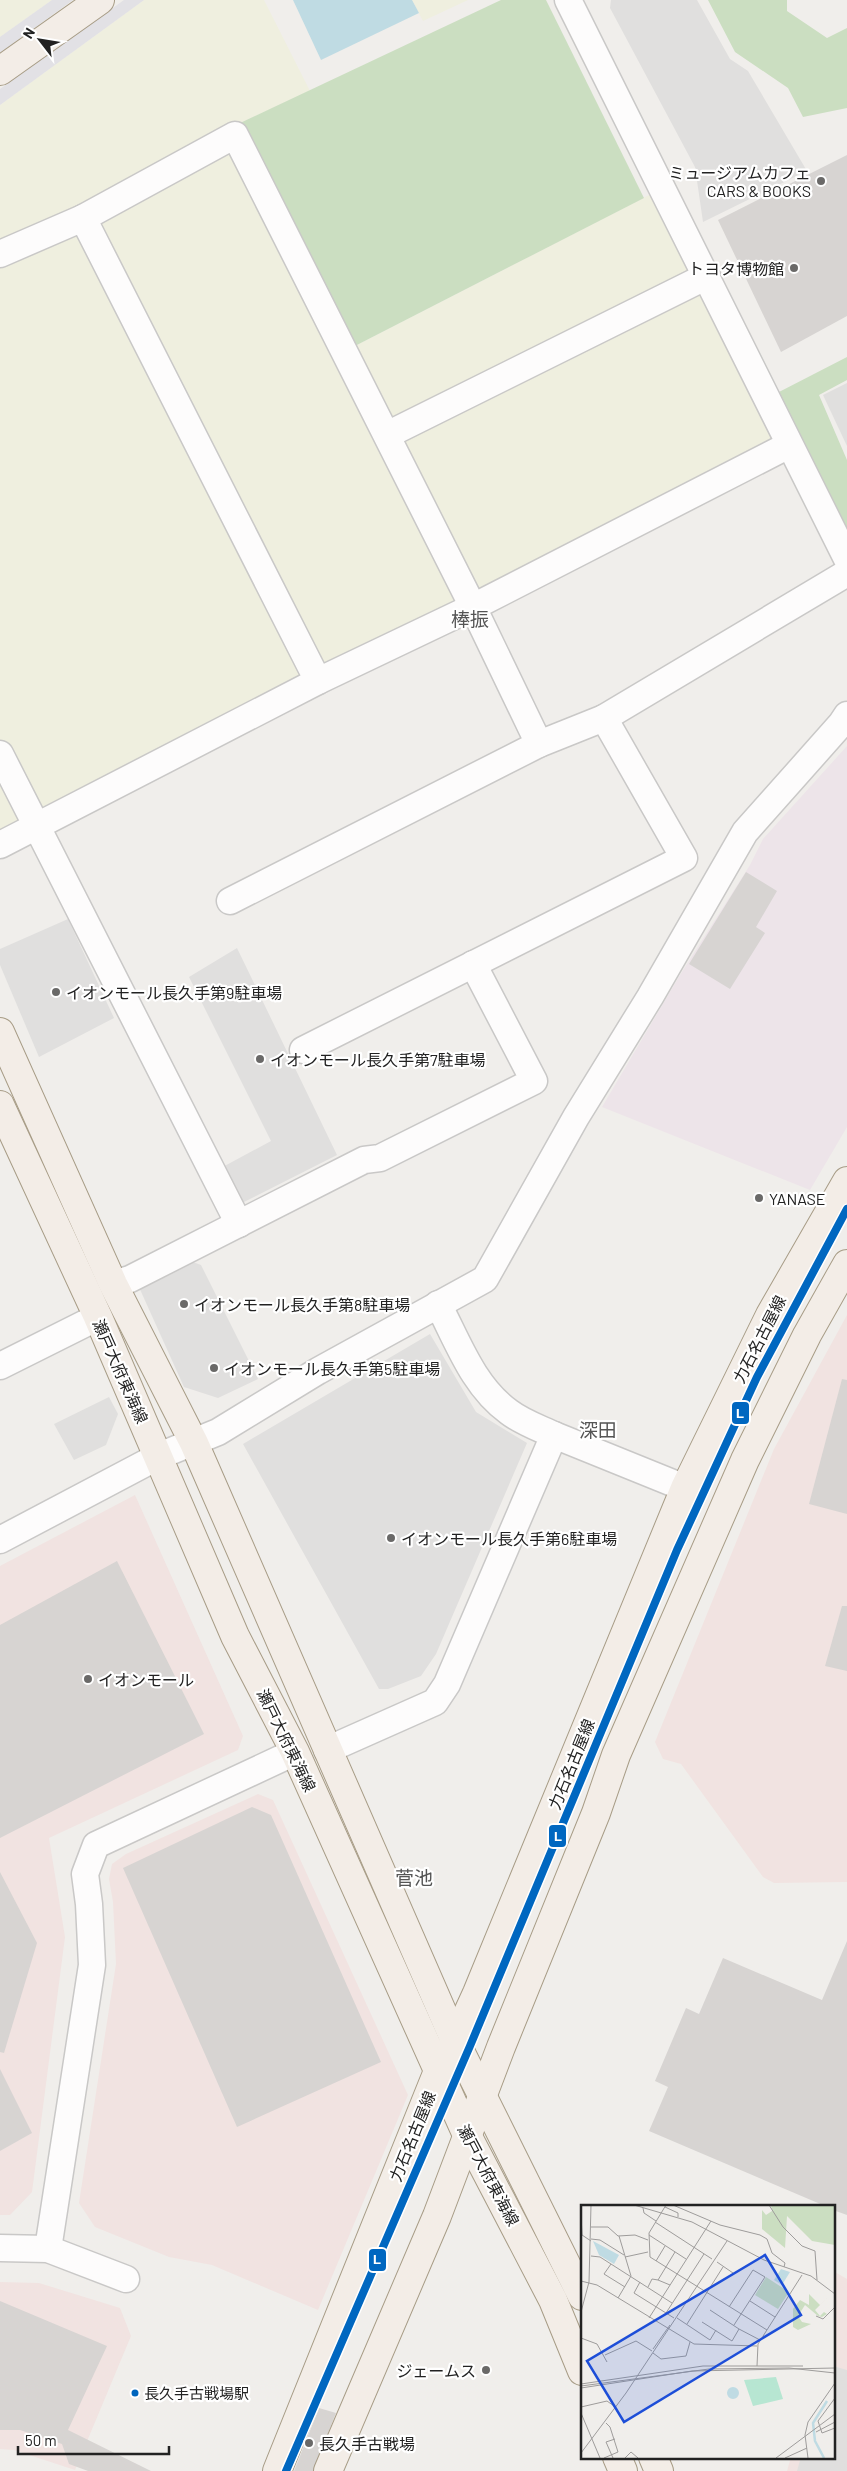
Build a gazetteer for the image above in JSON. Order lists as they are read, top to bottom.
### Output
{
  "streets": {
    "main road": ["力石名古屋線", "瀬戸大府東海線"]
  },
  "crossings": [
    ["力石名古屋線", "瀬戸大府東海線"]
  ],
  "districts": ["棒振", "深田", "菅池"],
  "places": [
    "ミュージアムカフェ CARS & BOOKS",
    "トヨタ博物館",
    "イオンモール長久手第9駐車場",
    "イオンモール長久手第7駐車場",
    "YANASE",
    "イオンモール長久手第8駐車場",
    "イオンモール長久手第5駐車場",
    "イオンモール長久手第6駐車場",
    "イオンモール",
    "ジェームス",
    "長久手古戦場駅",
    "長久手古戦場"
  ],
  "lines": ["transit line L"],
  "scale_bar": "50 m",
  "north": "top left"
}
